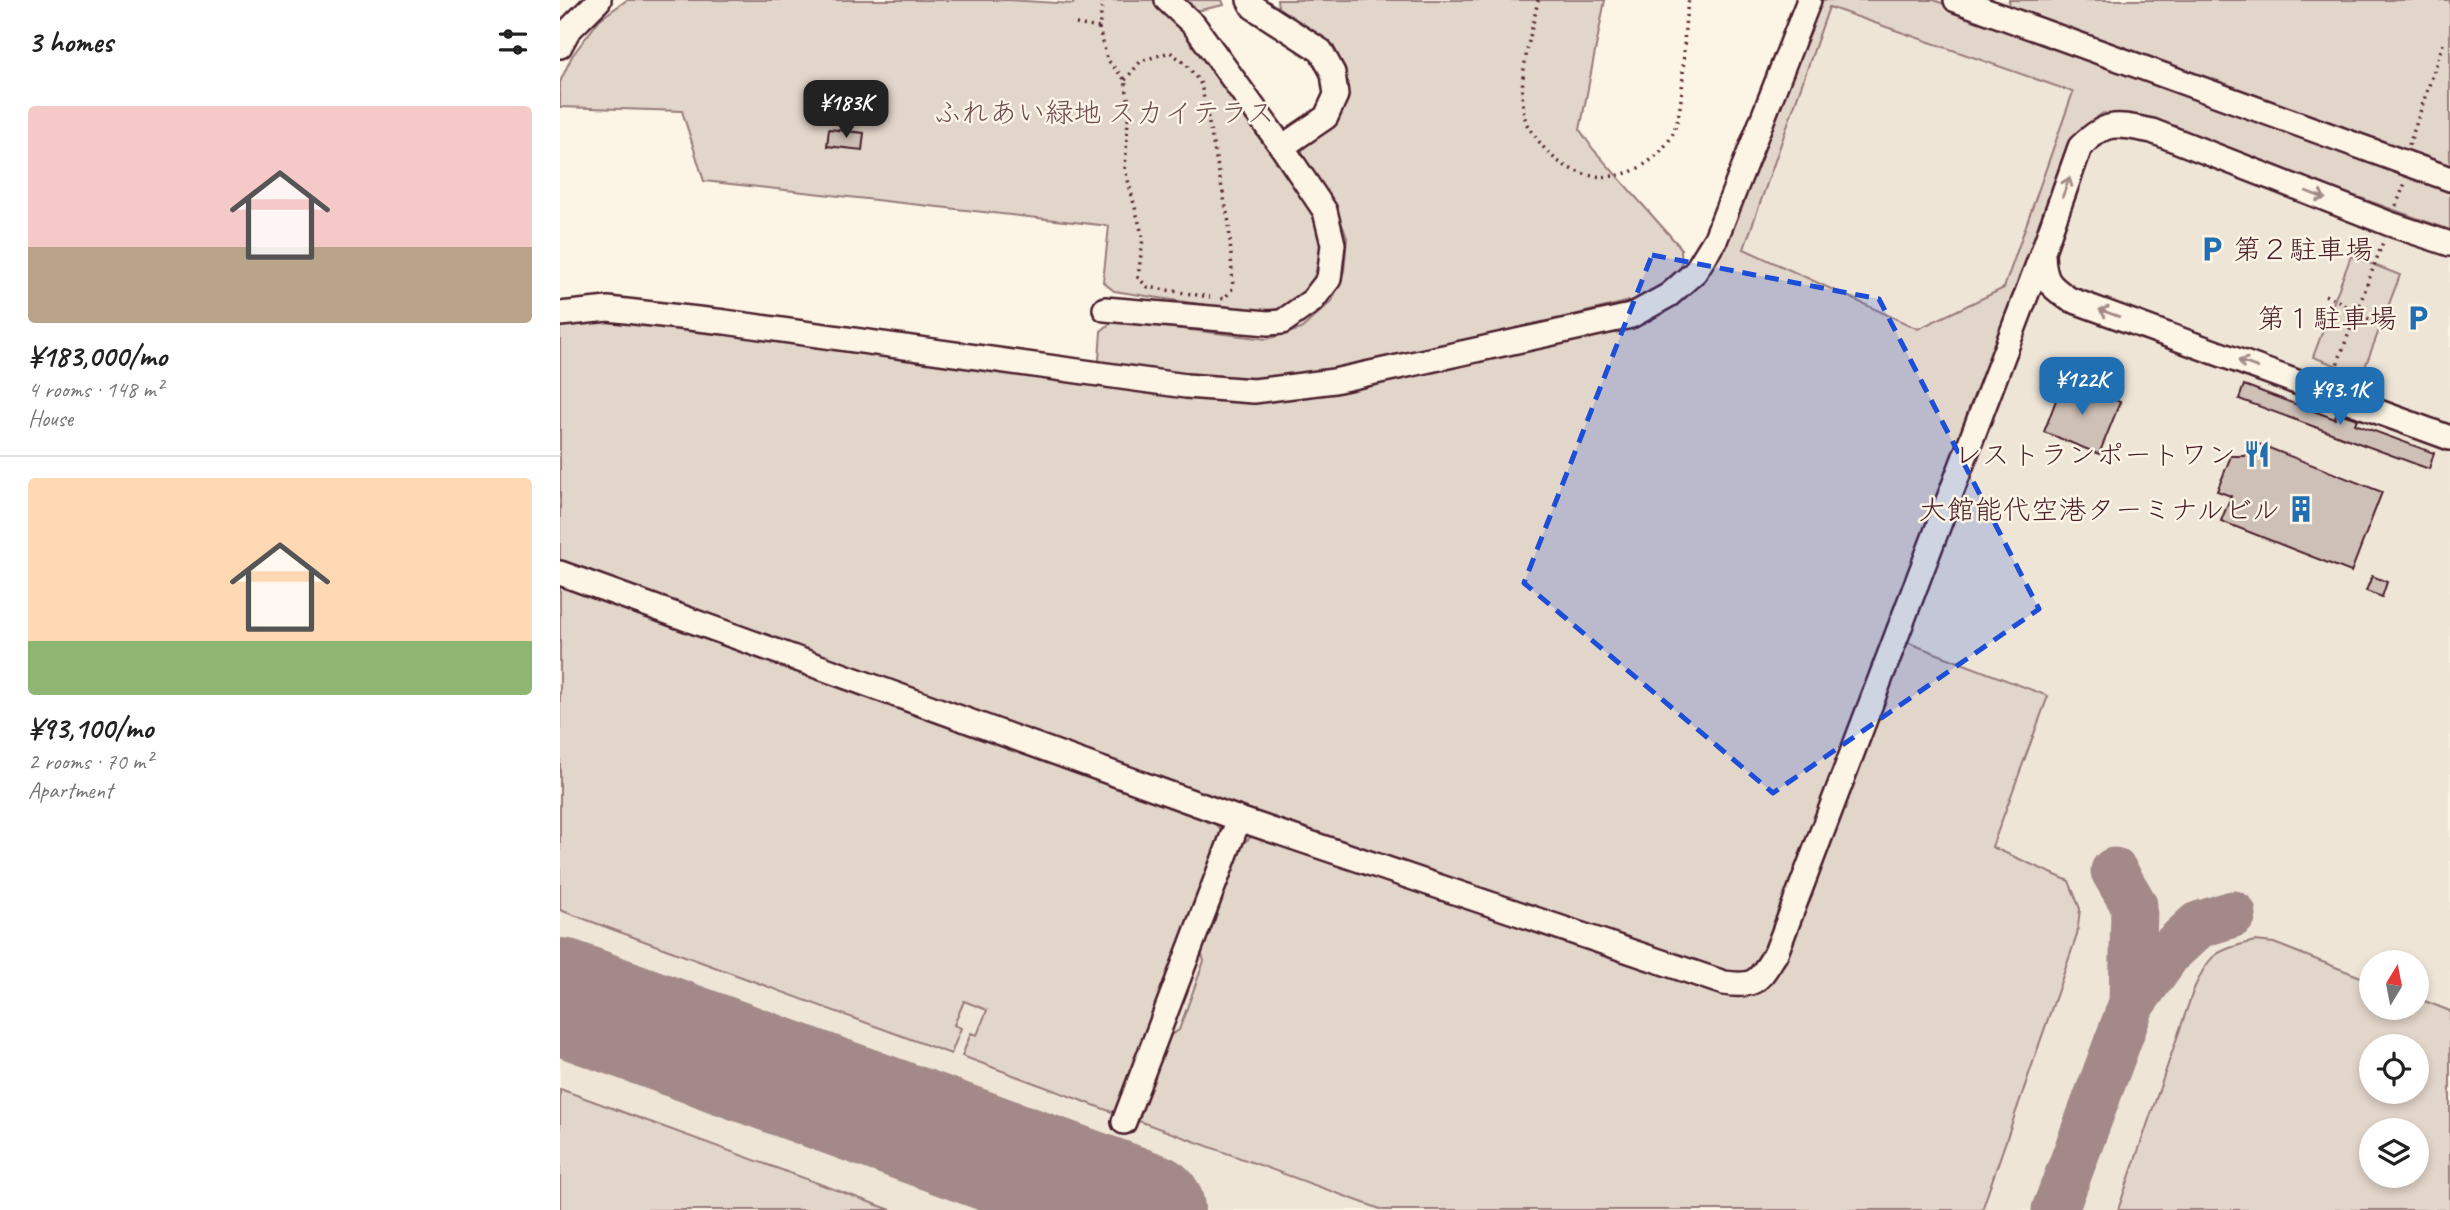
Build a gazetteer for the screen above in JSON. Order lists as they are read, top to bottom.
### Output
{
  "parks": ["ふれあい緑地 スカイテラス"],
  "places": {
    "parking": ["第２駐車場", "第１駐車場"],
    "restaurant": ["レストランポートワン"],
    "building": ["大館能代空港ターミナルビル"]
  },
  "north": "top",
  "page": {
    "heading": "3 homes",
    "price": ["¥183K", "¥122K", "¥93.1K"],
    "list": [
      {
        "name": "¥183,000/mo",
        "note": "4 rooms · 148 m² · House"
      },
      {
        "name": "¥93,100/mo",
        "note": "2 rooms · 70 m² · Apartment"
      }
    ]
  }
}
